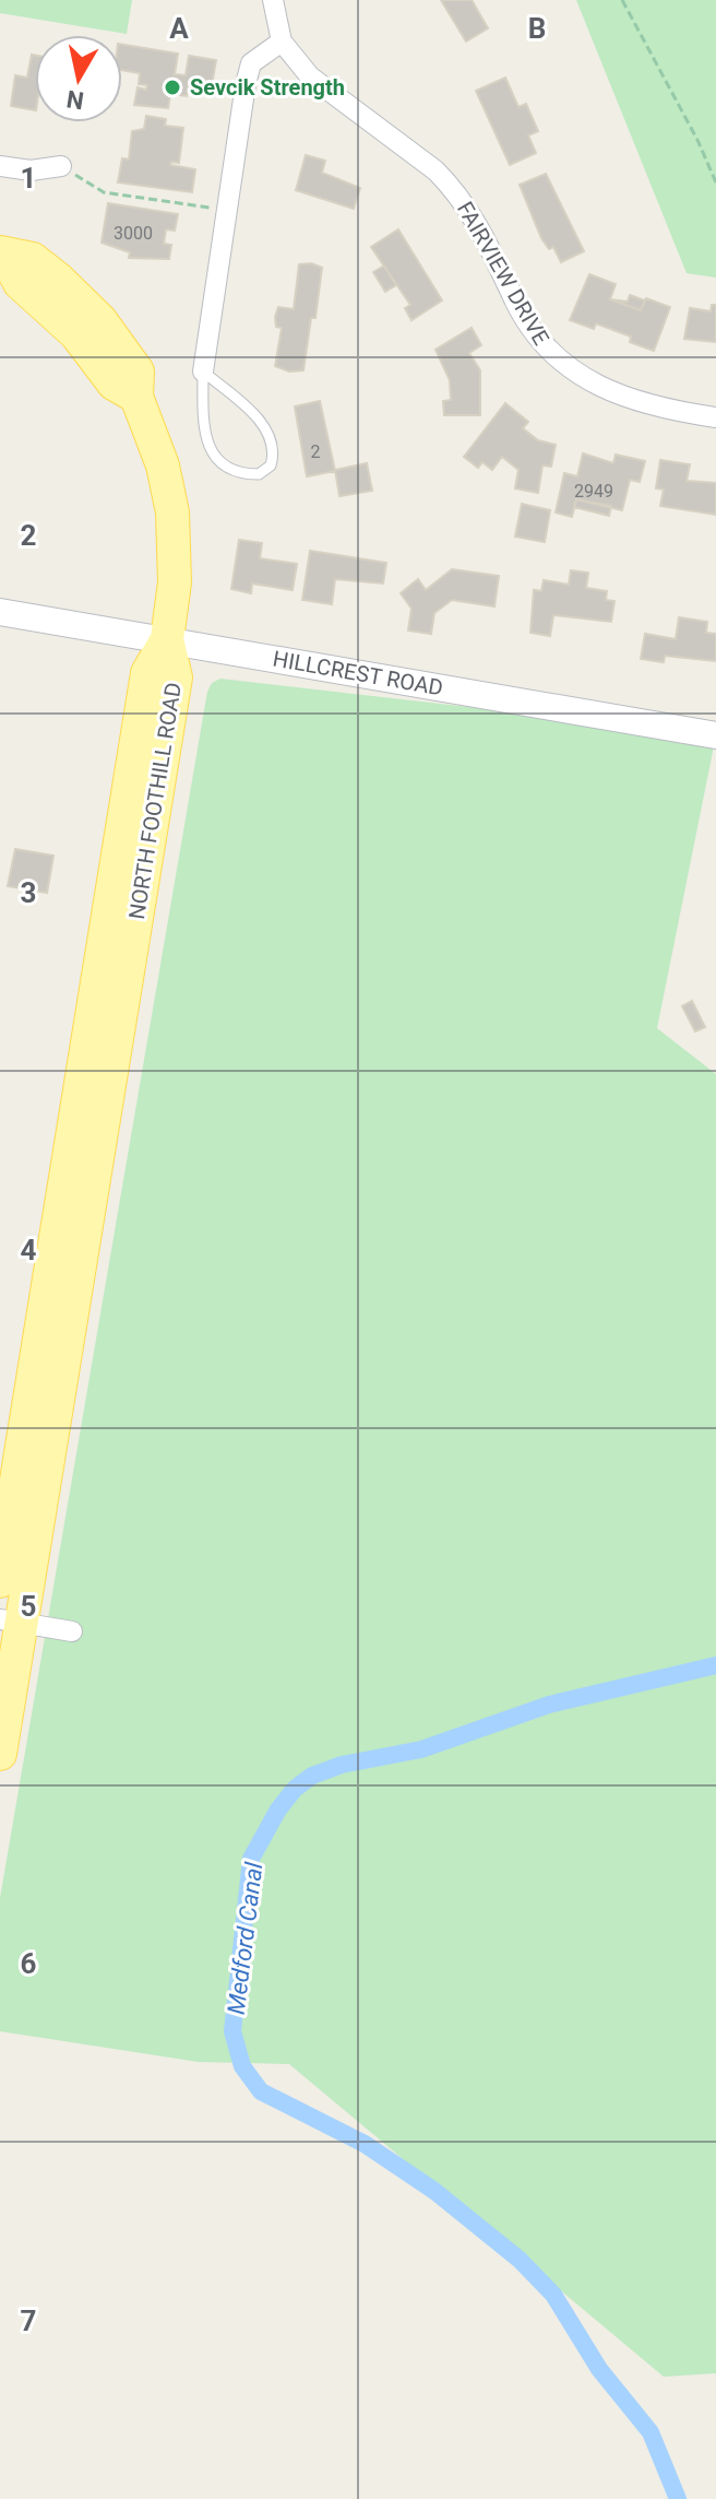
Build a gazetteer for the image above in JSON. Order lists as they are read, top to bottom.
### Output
{
  "streets": {
    "main road": ["NORTH FOOTHILL ROAD"],
    "street": ["FAIRVIEW DRIVE", "HILLCREST ROAD"]
  },
  "crossings": [
    ["HILLCREST ROAD", "NORTH FOOTHILL ROAD"]
  ],
  "water": ["Medford Canal"],
  "places": ["Sevcik Strength"],
  "house_numbers": ["3000", "2", "2949"],
  "north": "bottom",
  "grid": {
    "columns": ["A", "B"],
    "rows": [
      "1",
      "2",
      "3",
      "4",
      "5",
      "6",
      "7"
    ]
  }
}
